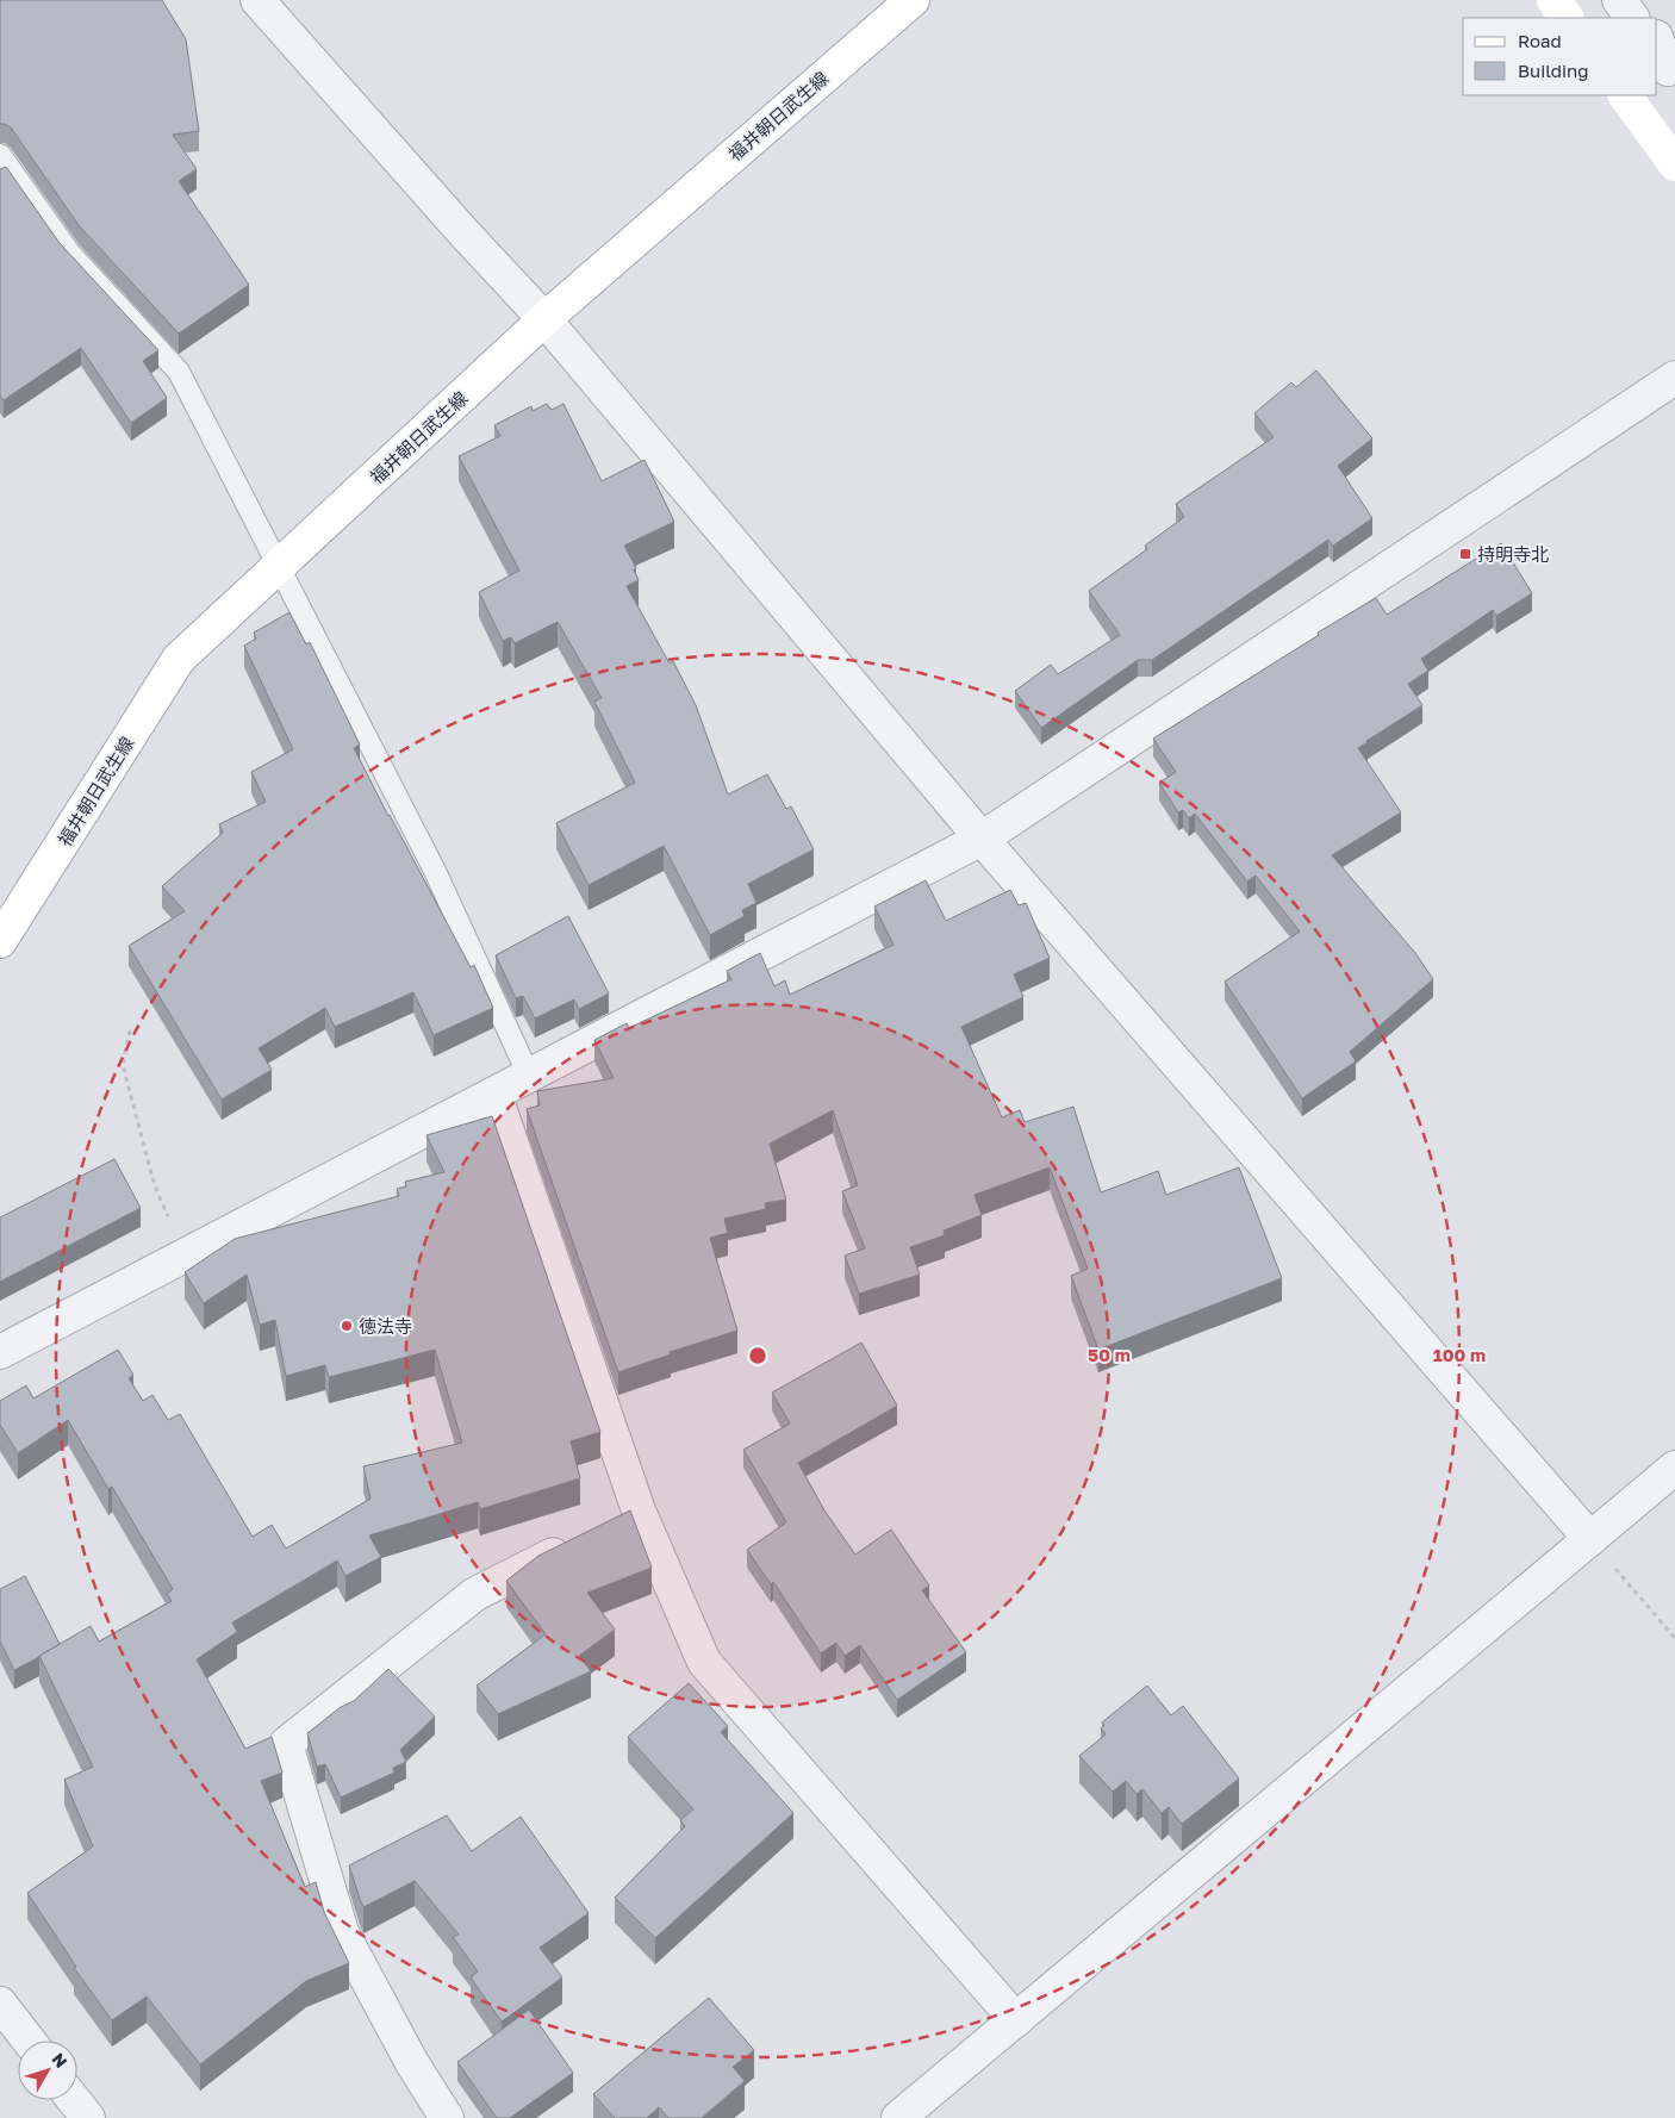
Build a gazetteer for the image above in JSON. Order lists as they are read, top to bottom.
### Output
{
  "streets": {
    "main road": ["福井朝日武生線"]
  },
  "places": {
    "transit": ["持明寺北"],
    "other": ["徳法寺"]
  },
  "legend": ["Road", "Building"],
  "north": "top right",
  "rings": ["50 m", "100 m"]
}
